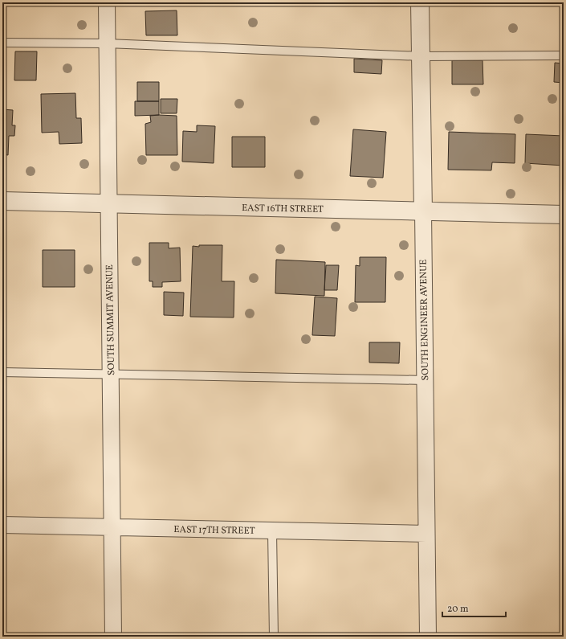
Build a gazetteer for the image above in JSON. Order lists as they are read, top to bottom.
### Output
{
  "streets": {
    "street": [
      "EAST 16TH STREET",
      "SOUTH SUMMIT AVENUE",
      "SOUTH ENGINEER AVENUE",
      "EAST 17TH STREET"
    ]
  },
  "crossings": [
    ["EAST 16TH STREET", "SOUTH SUMMIT AVENUE"],
    ["EAST 16TH STREET", "SOUTH ENGINEER AVENUE"],
    ["SOUTH SUMMIT AVENUE", "EAST 17TH STREET"],
    ["SOUTH ENGINEER AVENUE", "EAST 17TH STREET"]
  ],
  "scale_bar": "20 m"
}
